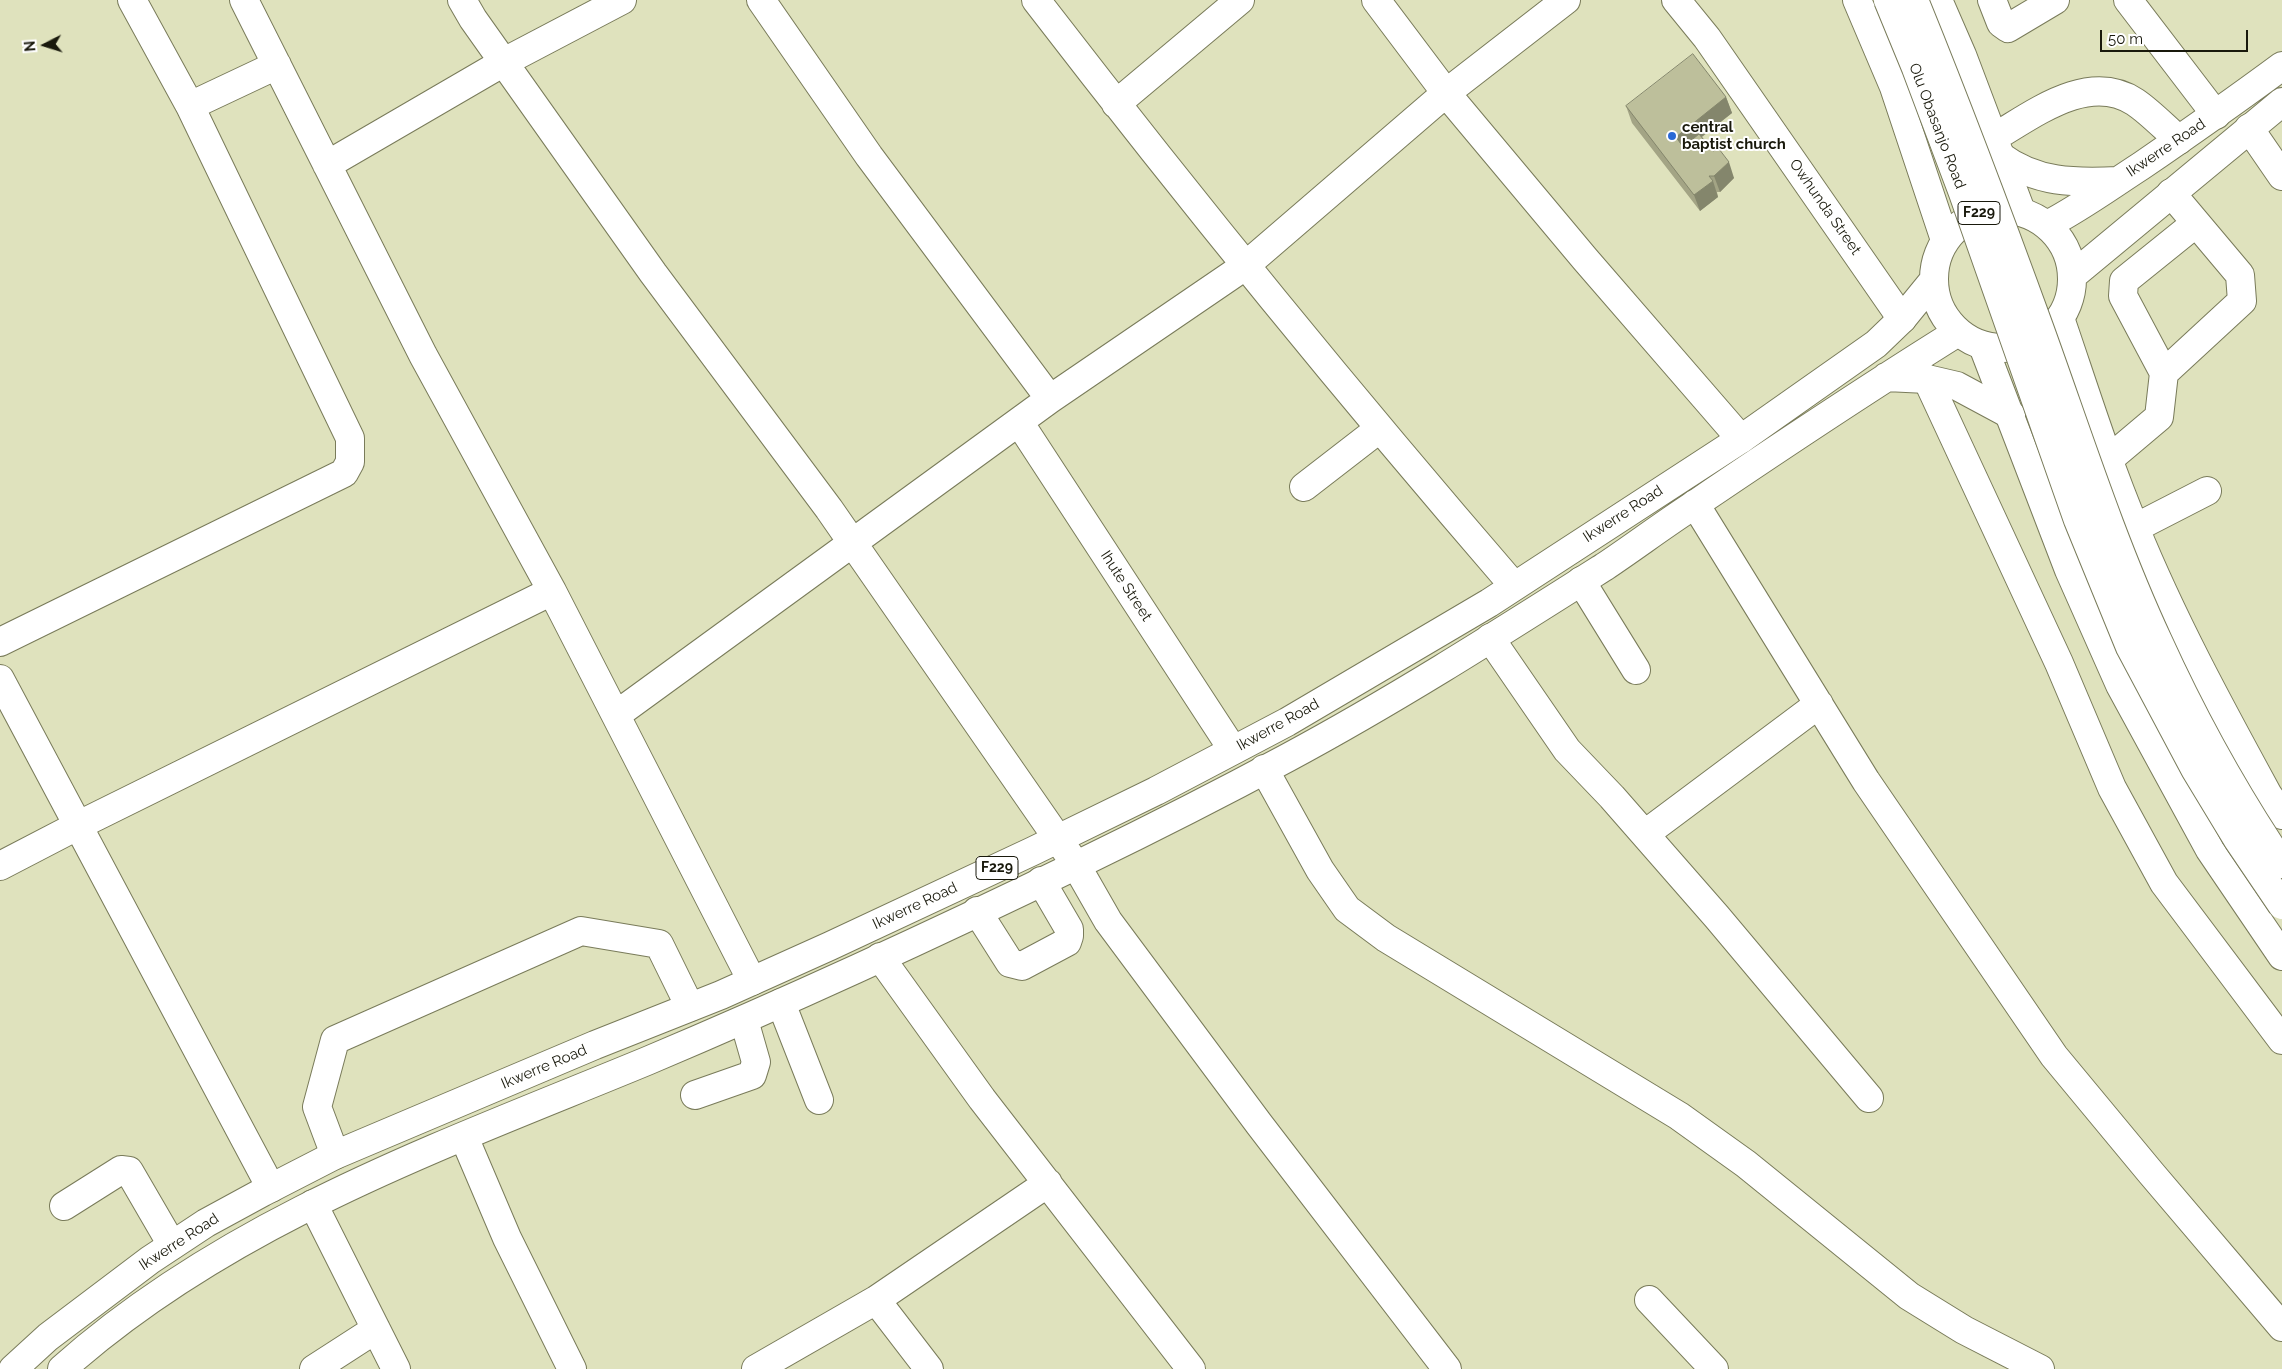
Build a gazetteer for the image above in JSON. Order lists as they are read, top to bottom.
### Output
{
  "streets": {
    "street": [
      "Olu Obasanjo Road",
      "Ikwerre Road",
      "Owhunda Street",
      "F229",
      "Ihute Street"
    ]
  },
  "crossings": [
    ["Ikwerre Road", "Owhunda Street"],
    ["Ikwerre Road", "F229"],
    ["Ikwerre Road", "Ihute Street"]
  ],
  "places": ["central baptist church"],
  "scale_bar": "50 m",
  "north": "left"
}
